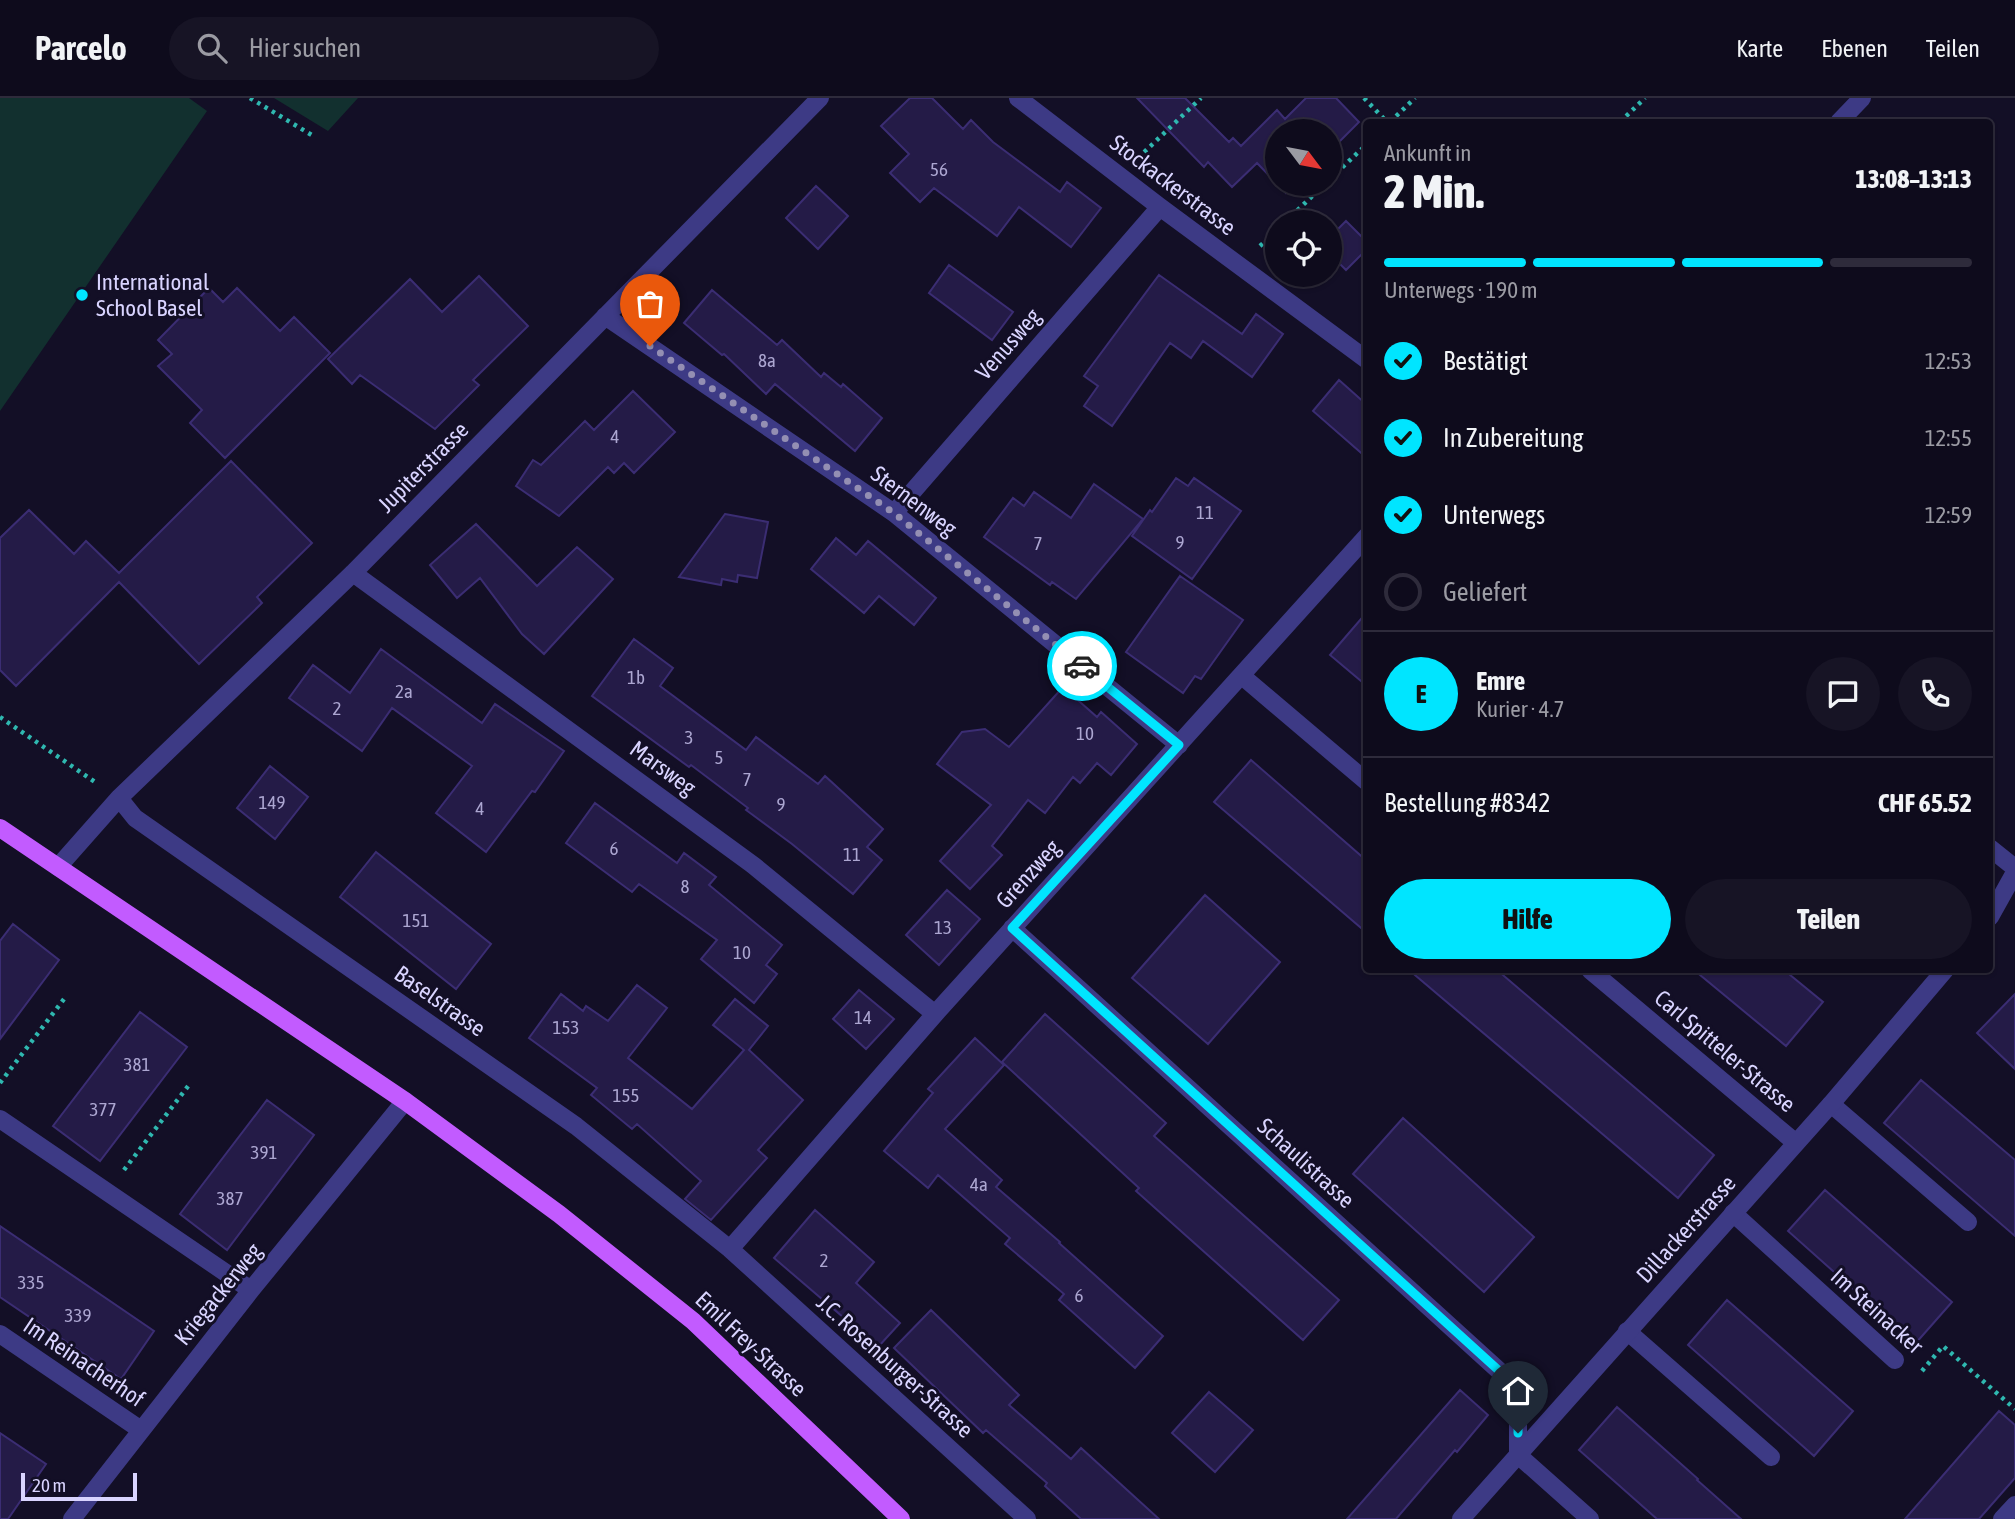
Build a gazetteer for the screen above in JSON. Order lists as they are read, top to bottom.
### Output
{
  "streets": {
    "main road": ["Emil Frey-Strasse"],
    "street": [
      "Stockackerstrasse",
      "Venusweg",
      "Jupiterstrasse",
      "Sternenweg",
      "Marsweg",
      "Grenzweg",
      "Baselstrasse",
      "Carl Spitteler-Strasse",
      "Schaulistrasse",
      "Dillackerstrasse",
      "Kriegackerweg",
      "Im Steinacker",
      "Im Reinacherhof",
      "J.C. Rosenburger-Strasse"
    ]
  },
  "crossings": [
    ["Stockackerstrasse", "Venusweg"],
    ["Venusweg", "Sternenweg"],
    ["Jupiterstrasse", "Sternenweg"],
    ["Jupiterstrasse", "Marsweg"],
    ["Jupiterstrasse", "Baselstrasse"],
    ["Sternenweg", "Grenzweg"],
    ["Marsweg", "Grenzweg"],
    ["Grenzweg", "Baselstrasse"],
    ["Grenzweg", "Schaulistrasse"],
    ["Grenzweg", "J.C. Rosenburger-Strasse"],
    ["Baselstrasse", "J.C. Rosenburger-Strasse"],
    ["Carl Spitteler-Strasse", "Dillackerstrasse"],
    ["Schaulistrasse", "Dillackerstrasse"],
    ["Dillackerstrasse", "Im Steinacker"],
    ["Kriegackerweg", "Emil Frey-Strasse"],
    ["Kriegackerweg", "Im Reinacherhof"]
  ],
  "places": ["International School Basel"],
  "house_numbers": [
    "56",
    "8a",
    "4",
    "11",
    "9",
    "7",
    "1b",
    "2a",
    "2",
    "10",
    "3",
    "5",
    "7",
    "149",
    "9",
    "4",
    "6",
    "11",
    "8",
    "151",
    "13",
    "10",
    "14",
    "153",
    "381",
    "155",
    "377",
    "391",
    "4a",
    "387",
    "2",
    "335",
    "6",
    "339"
  ],
  "scale_bar": "20 m",
  "north": "bottom right",
  "page": {
    "header": "Parcelo",
    "search": "Hier suchen",
    "nav": ["Karte", "Ebenen", "Teilen"],
    "heading": ["2 Min.", "Ankunft in", "13:08–13:13"],
    "panel": [
      "Emre",
      "Kurier · 4.7",
      "Bestellung #8342",
      "CHF 65.52"
    ],
    "bar": "Unterwegs · 190 m",
    "list": [
      ["Bestätigt", "12:53"],
      ["In Zubereitung", "12:55"],
      ["Unterwegs", "12:59"],
      "Geliefert"
    ],
    "round": "E",
    "buttons": ["Hilfe", "Teilen"],
    "scale": "20 m"
  }
}
